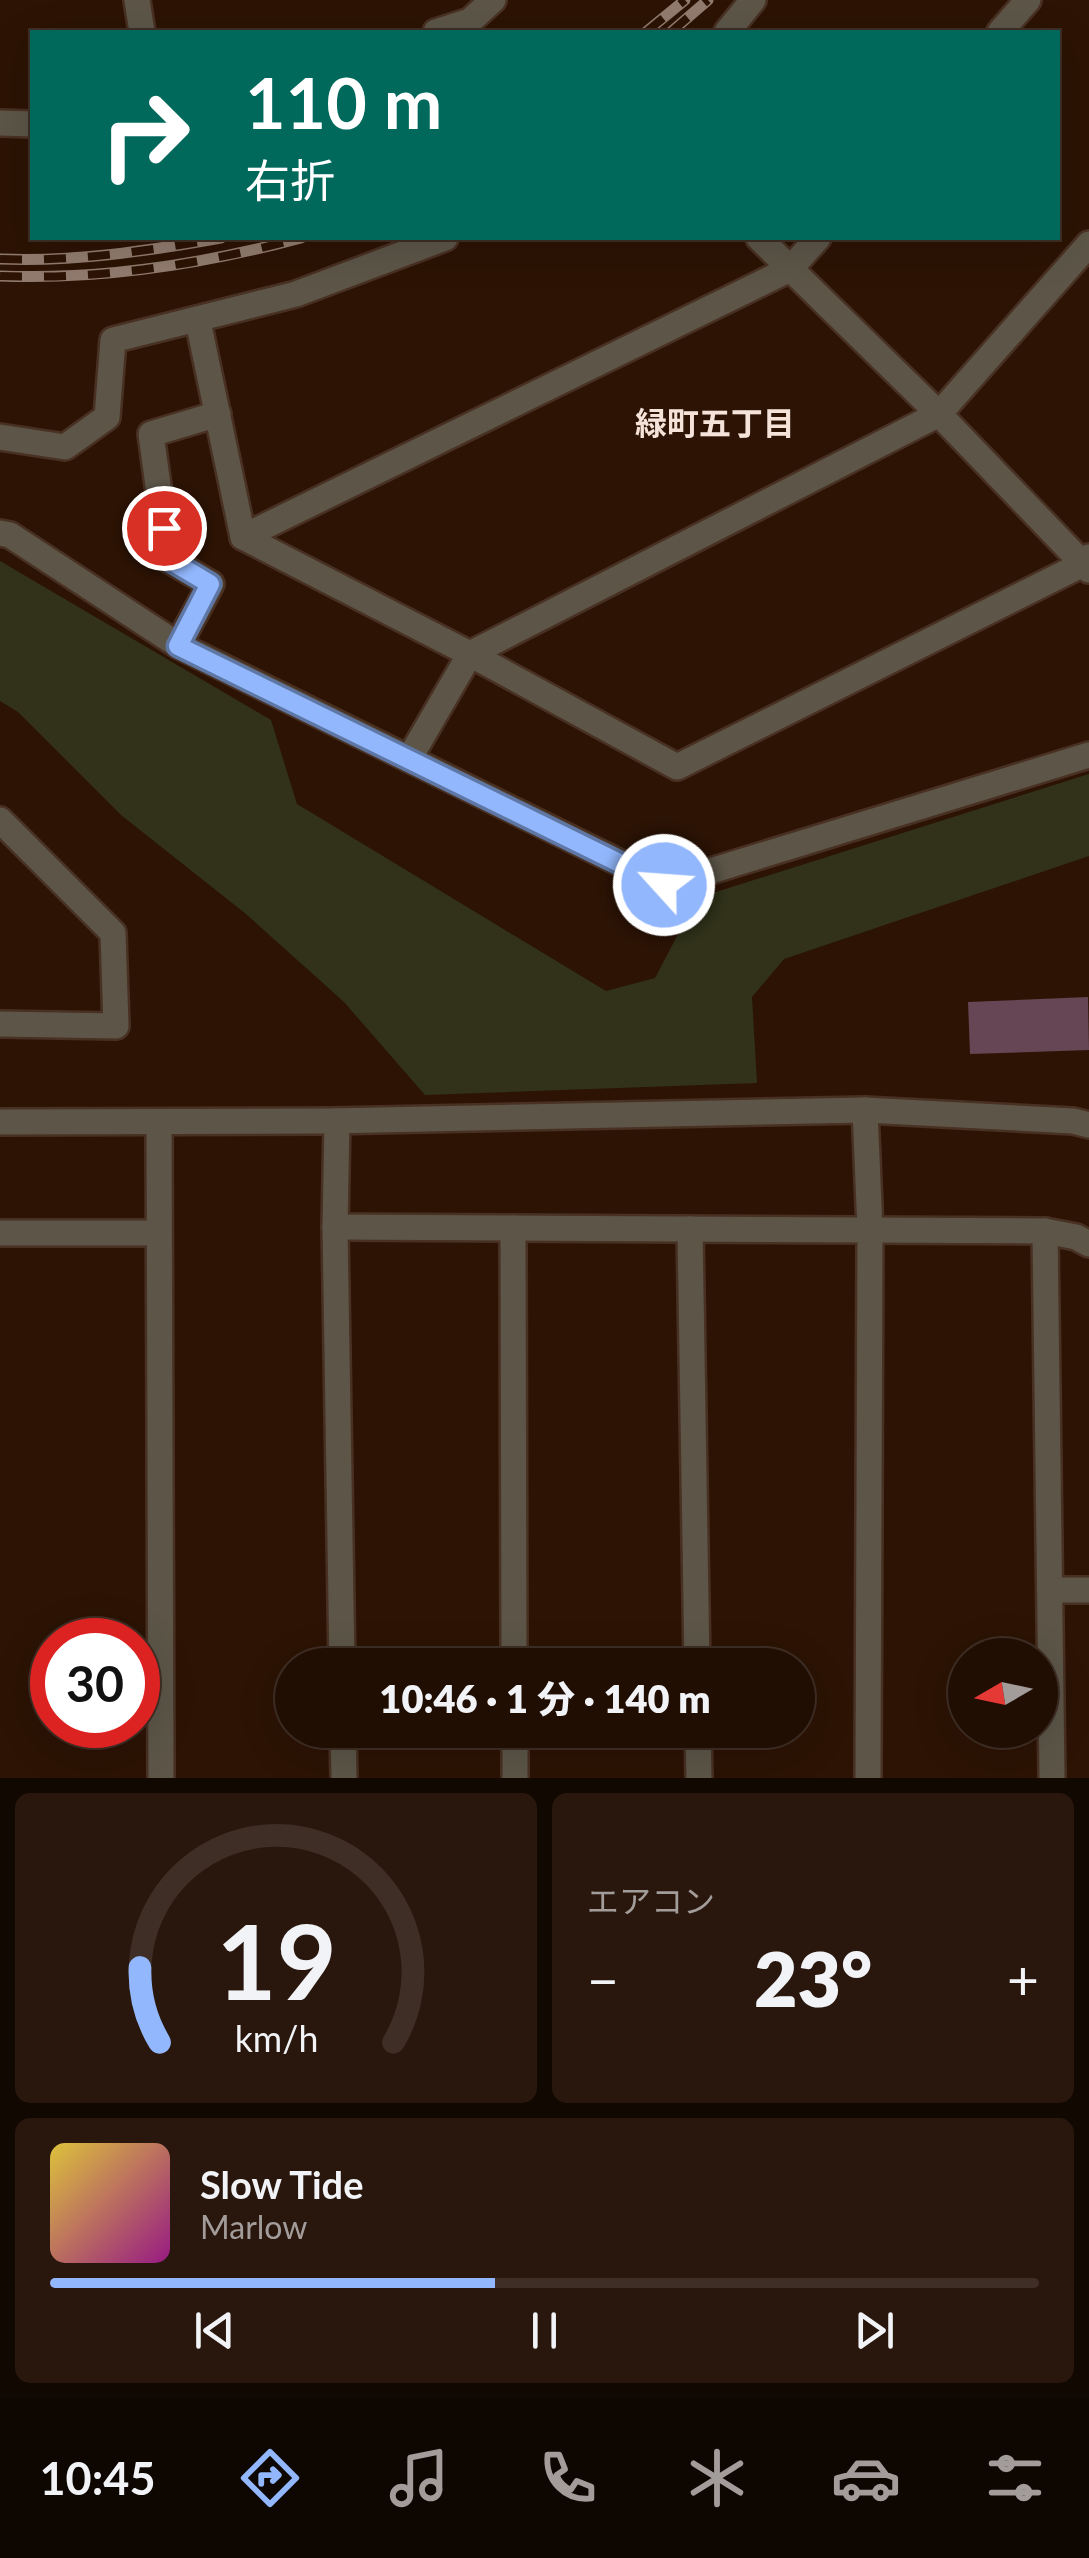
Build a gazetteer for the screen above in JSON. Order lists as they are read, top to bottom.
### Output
{
  "districts": ["緑町五丁目"],
  "north": "left",
  "page": {
    "turn": ["110 m", "右折"],
    "limit": "30",
    "trip": "10:46 · 1 分 · 140 m",
    "tile": "エアコン",
    "heat": ["−", "23°", "+"],
    "song": ["Slow Tide", "Marlow"],
    "tabs": "10:45",
    "gauge": ["19", "km/h"]
  }
}
